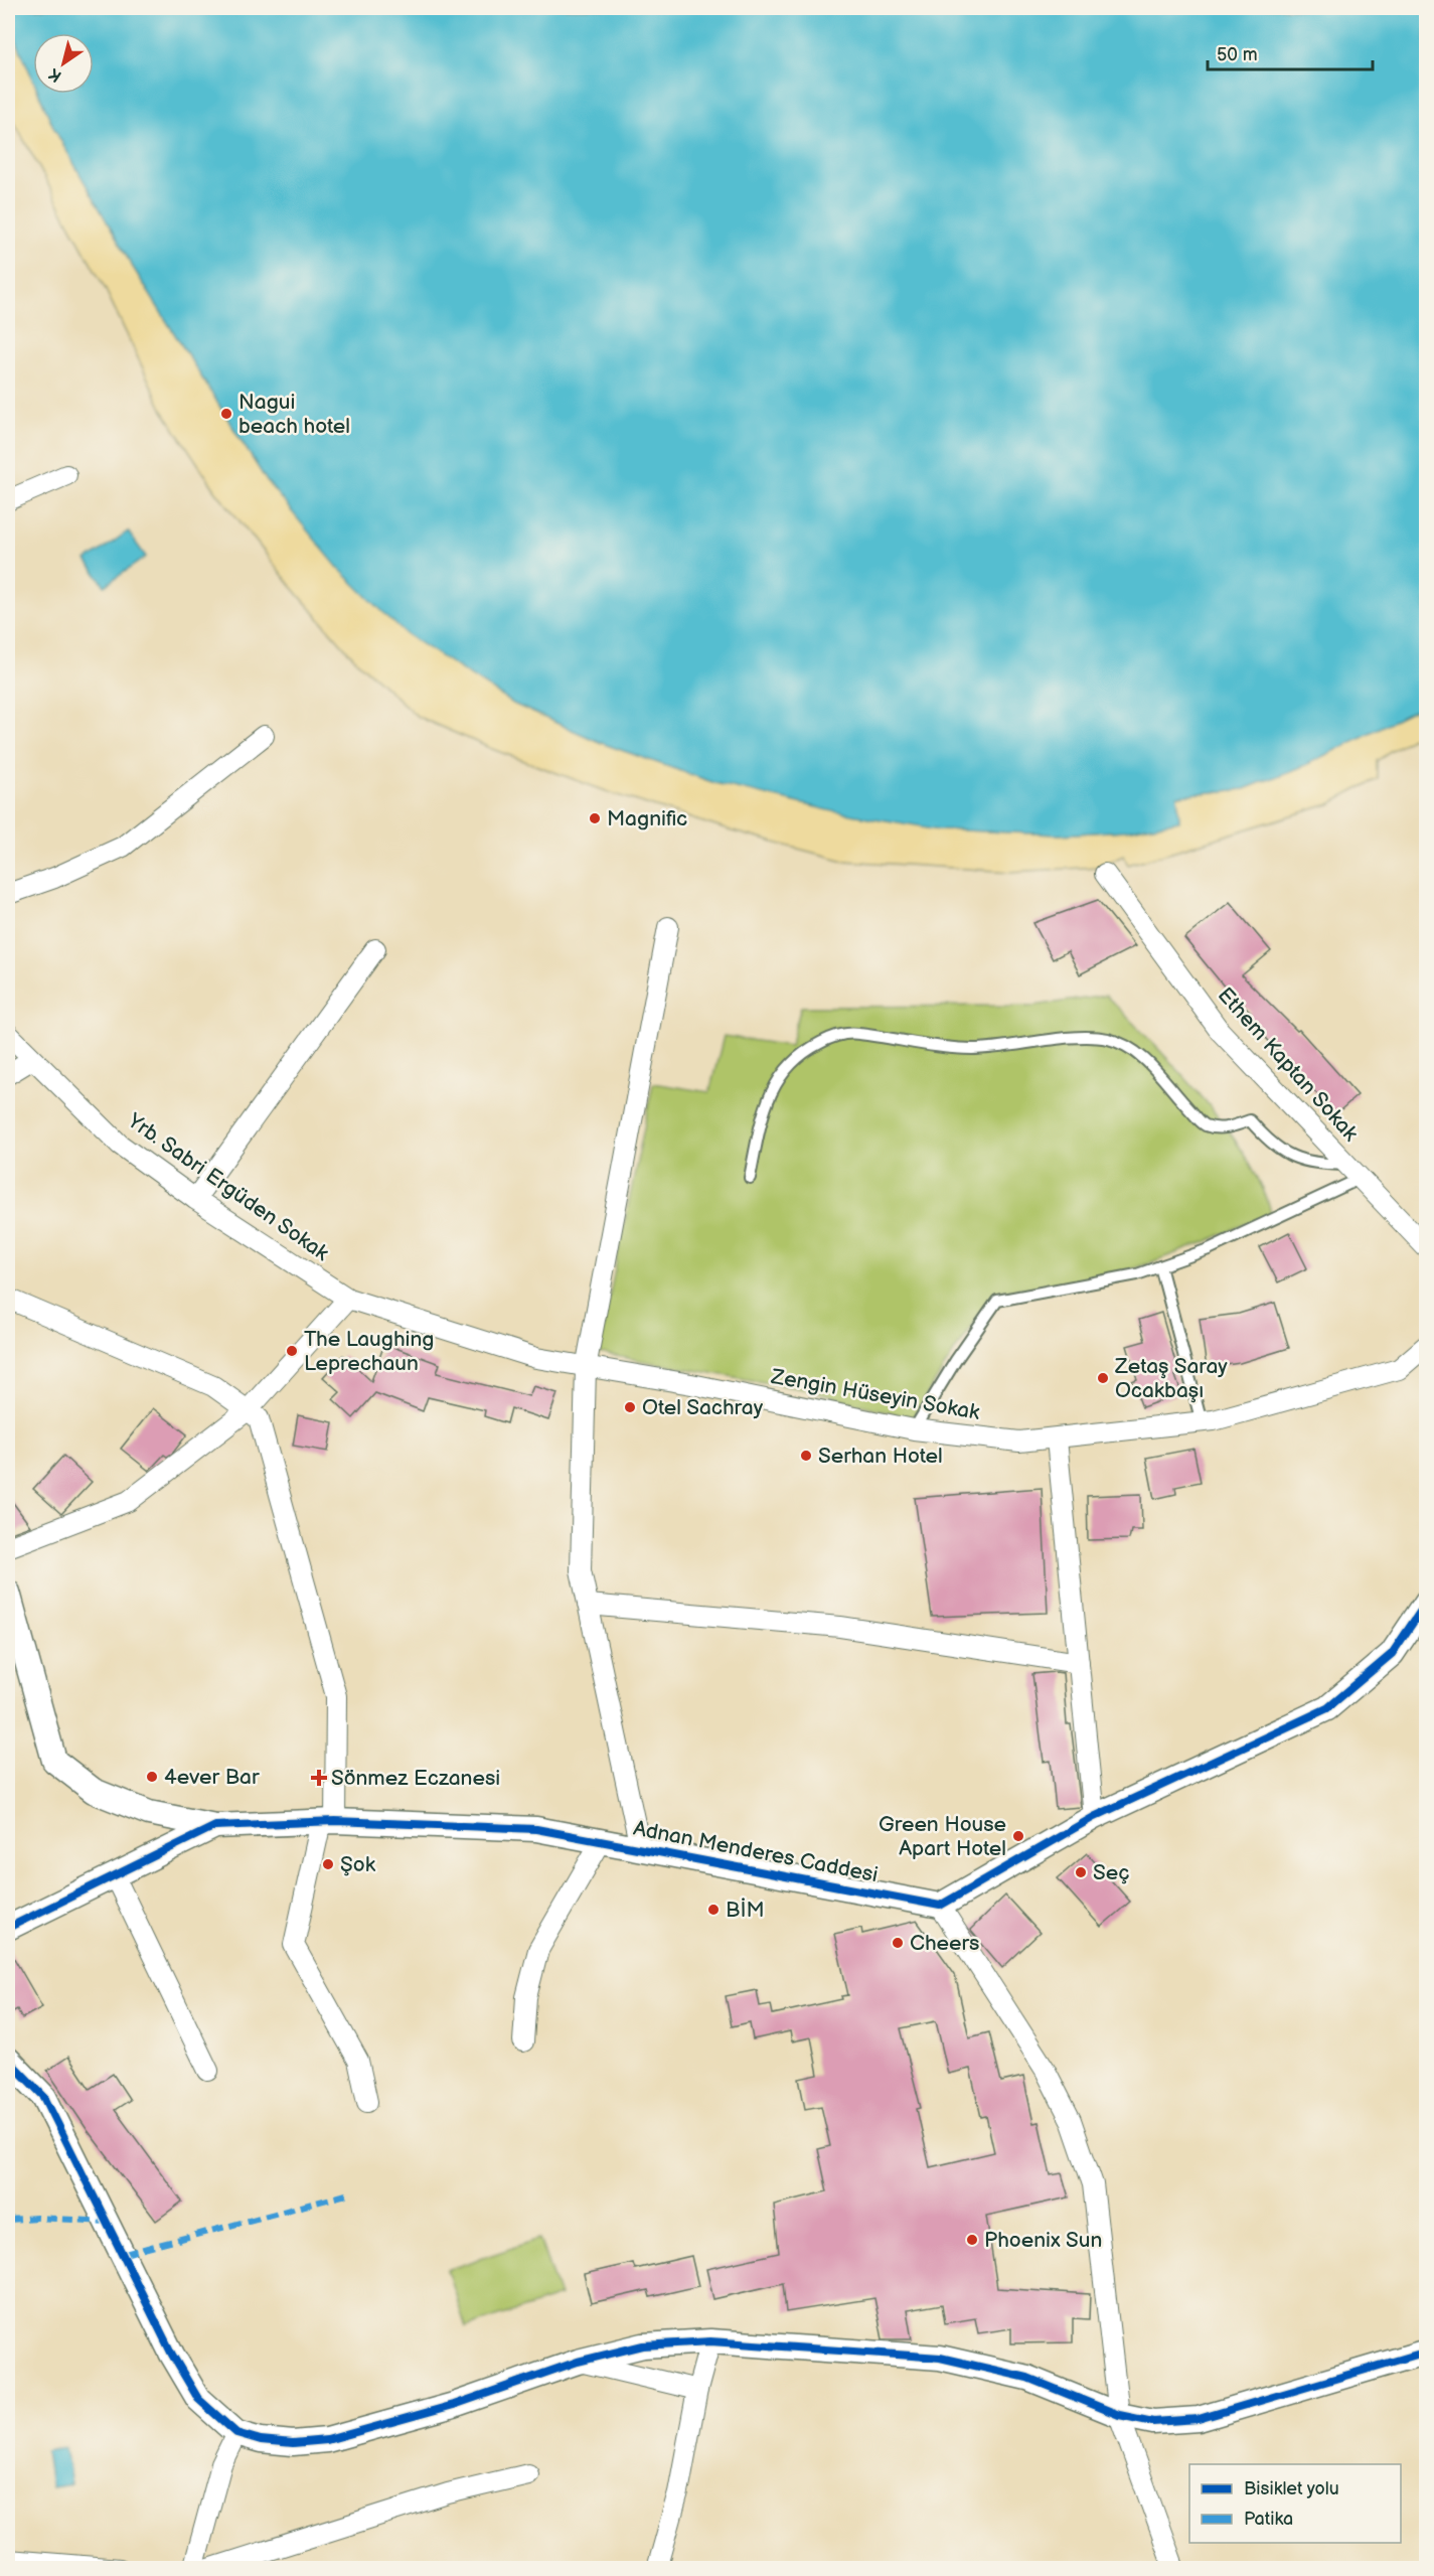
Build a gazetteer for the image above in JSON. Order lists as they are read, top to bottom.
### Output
{
  "streets": {
    "street": [
      "Ethem Kaptan Sokak",
      "Yrb. Sabri Ergüden Sokak",
      "Zengin Hüseyin Sokak",
      "Adnan Menderes Caddesi"
    ]
  },
  "crossings": [
    ["Yrb. Sabri Ergüden Sokak", "Zengin Hüseyin Sokak"]
  ],
  "places": {
    "other": [
      "Nagui beach hotel",
      "Magnific",
      "The Laughing Leprechaun",
      "Zetaş Saray Ocakbaşı",
      "Otel Sachray",
      "Serhan Hotel",
      "4ever Bar",
      "Green House Apart Hotel",
      "Şok",
      "Seç",
      "BİM",
      "Cheers",
      "Phoenix Sun"
    ],
    "health": ["Sönmez Eczanesi"]
  },
  "legend": ["Bisiklet yolu", "Patika"],
  "scale_bar": "50 m",
  "north": "bottom left"
}
